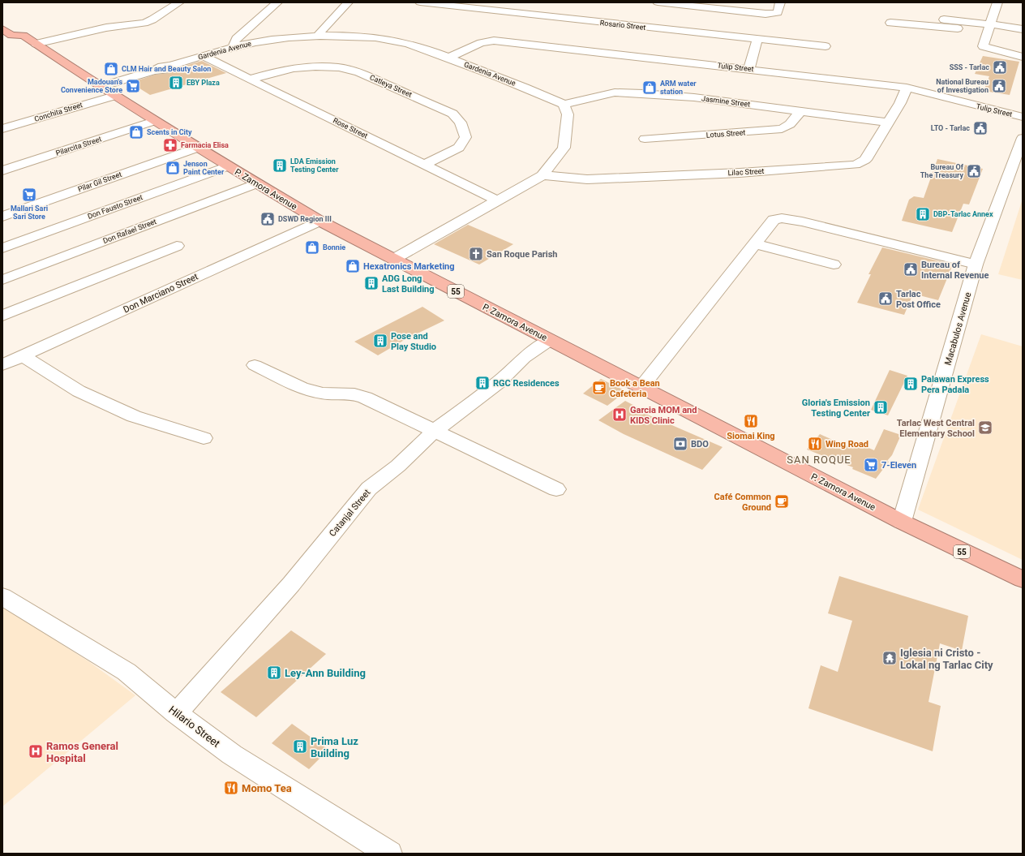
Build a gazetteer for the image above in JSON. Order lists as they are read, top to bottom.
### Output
{
  "streets": {
    "highway": ["P. Zamora Avenue", "55"],
    "street": [
      "Rosario Street",
      "Gardenia Avenue",
      "Tulip Street",
      "Catleya Street",
      "Jasmine Street",
      "Conchita Street",
      "Rose Street",
      "Lotus Street",
      "Pilarcita Street",
      "Lilac Street",
      "Pilar Gil Street",
      "Don Fausto Street",
      "Don Rafael Street",
      "Don Marciano Street",
      "Macabulos Avenue",
      "Catanjal Street",
      "Hilario Street"
    ]
  },
  "crossings": [
    ["Gardenia Avenue", "Tulip Street"],
    ["Gardenia Avenue", "Jasmine Street"],
    ["Gardenia Avenue", "Rose Street"],
    ["Gardenia Avenue", "P. Zamora Avenue"],
    ["Tulip Street", "Lilac Street"],
    ["Catleya Street", "Rose Street"],
    ["Jasmine Street", "Lotus Street"],
    ["Jasmine Street", "Lilac Street"],
    ["Conchita Street", "P. Zamora Avenue"],
    ["Pilarcita Street", "P. Zamora Avenue"],
    ["Pilar Gil Street", "P. Zamora Avenue"],
    ["P. Zamora Avenue", "Don Fausto Street"],
    ["P. Zamora Avenue", "Don Rafael Street"],
    ["P. Zamora Avenue", "Don Marciano Street"],
    ["P. Zamora Avenue", "Macabulos Avenue"],
    ["P. Zamora Avenue", "Catanjal Street"],
    ["Catanjal Street", "Hilario Street"]
  ],
  "districts": ["SAN ROQUE"],
  "places": {
    "public building": [
      "SSS - Tarlac",
      "National Bureau of Investigation",
      "LTO - Tarlac",
      "Bureau Of The Treasury",
      "DSWD Region III",
      "Bureau of Internal Revenue",
      "Tarlac Post Office"
    ],
    "shop": [
      "CLM Hair and Beauty Salon",
      "ARM water station",
      "Scents in City",
      "Jenson Paint Center",
      "Bonnie",
      "Hexatronics Marketing"
    ],
    "building": [
      "EBY Plaza",
      "LDA Emission Testing Center",
      "DBP-Tarlac Annex",
      "ADG Long Last Building",
      "Pose and Play Studio",
      "RGC Residences",
      "Palawan Express Pera Padala",
      "Gloria's Emission Testing Center",
      "Ley-Ann Building",
      "Prima Luz Building"
    ],
    "supermarket": ["Madouan's Convenience Store", "Mallari Sari Sari Store", "7-Eleven"],
    "pharmacy": ["Farmacia Elisa"],
    "church": ["San Roque Parish"],
    "cafe": ["Book a Bean Cafeteria", "Café Common Ground"],
    "hospital": ["Garcia MOM and KIDS Clinic", "Ramos General Hospital"],
    "restaurant": ["Siomai King", "Wing Road", "Momo Tea"],
    "school or university": ["Tarlac West Central Elementary School"],
    "bank": ["BDO"],
    "temple": ["Iglesia ni Cristo - Lokal ng Tarlac City"]
  }
}
